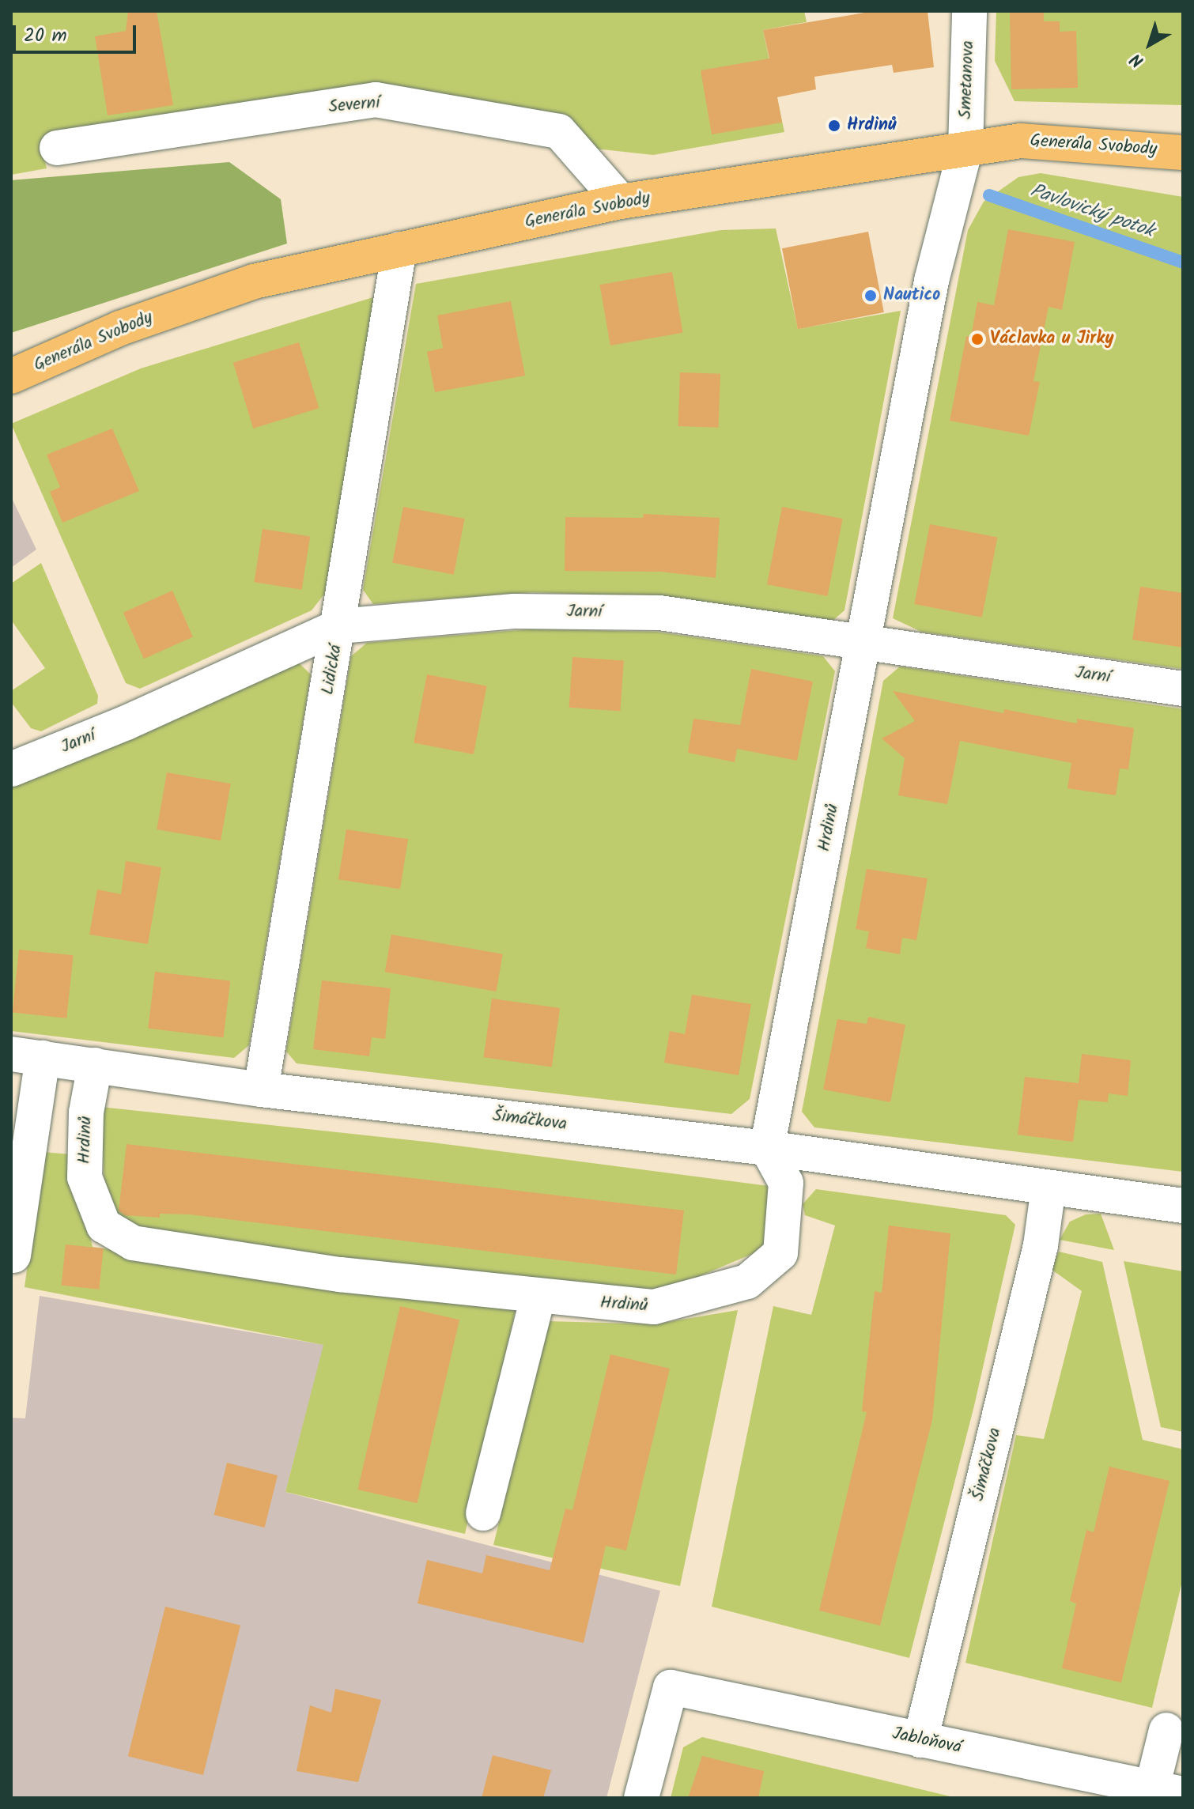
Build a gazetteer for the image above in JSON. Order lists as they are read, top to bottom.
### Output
{
  "streets": {
    "main road": ["Generála Svobody"],
    "street": [
      "Smetanova",
      "Severní",
      "Jarní",
      "Lidická",
      "Hrdinů",
      "Šimáčkova",
      "Jabloňová"
    ]
  },
  "crossings": [
    ["Smetanova", "Generála Svobody"],
    ["Smetanova", "Hrdinů"],
    ["Severní", "Generála Svobody"],
    ["Generála Svobody", "Lidická"],
    ["Generála Svobody", "Hrdinů"],
    ["Jarní", "Lidická"],
    ["Jarní", "Hrdinů"],
    ["Lidická", "Šimáčkova"],
    ["Hrdinů", "Šimáčkova"],
    ["Šimáčkova", "Jabloňová"]
  ],
  "water": ["Pavlovický potok"],
  "places": ["Hrdinů", "Nautico", "Václavka u Jirky"],
  "scale_bar": "20 m",
  "north": "bottom left"
}
